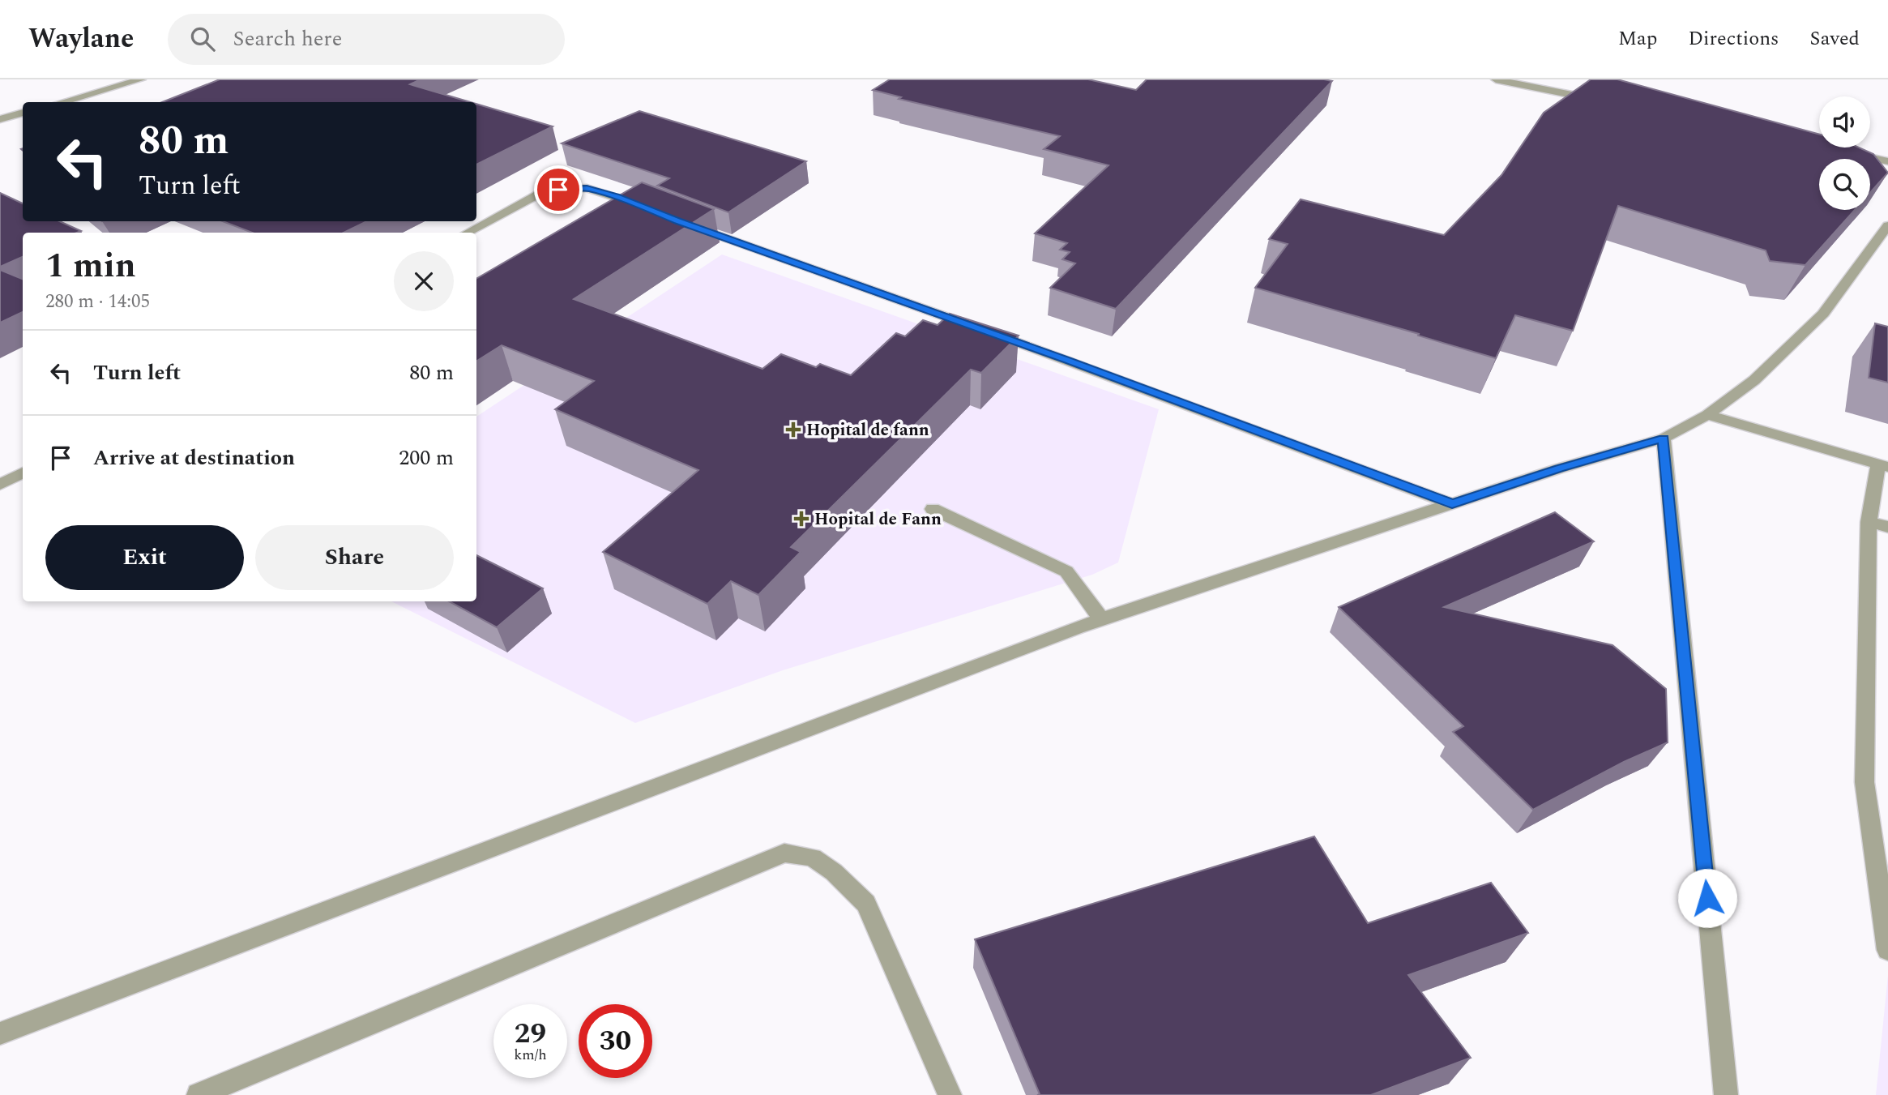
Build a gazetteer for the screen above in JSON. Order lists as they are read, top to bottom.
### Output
{
  "places": {
    "health": ["Hopital de fann", "Hopital de Fann"]
  },
  "page": {
    "header": "Waylane",
    "search": "Search here",
    "nav": ["Map", "Directions", "Saved"],
    "turn": ["80 m", "Turn left"],
    "heading": ["1 min", "280 m · 14:05"],
    "list": [
      {
        "name": "Turn left",
        "value": "80 m"
      },
      {
        "name": "Arrive at destination",
        "value": "200 m"
      }
    ],
    "buttons": ["Exit", "Share"],
    "speed": "29 km/h",
    "limit": "30"
  }
}
